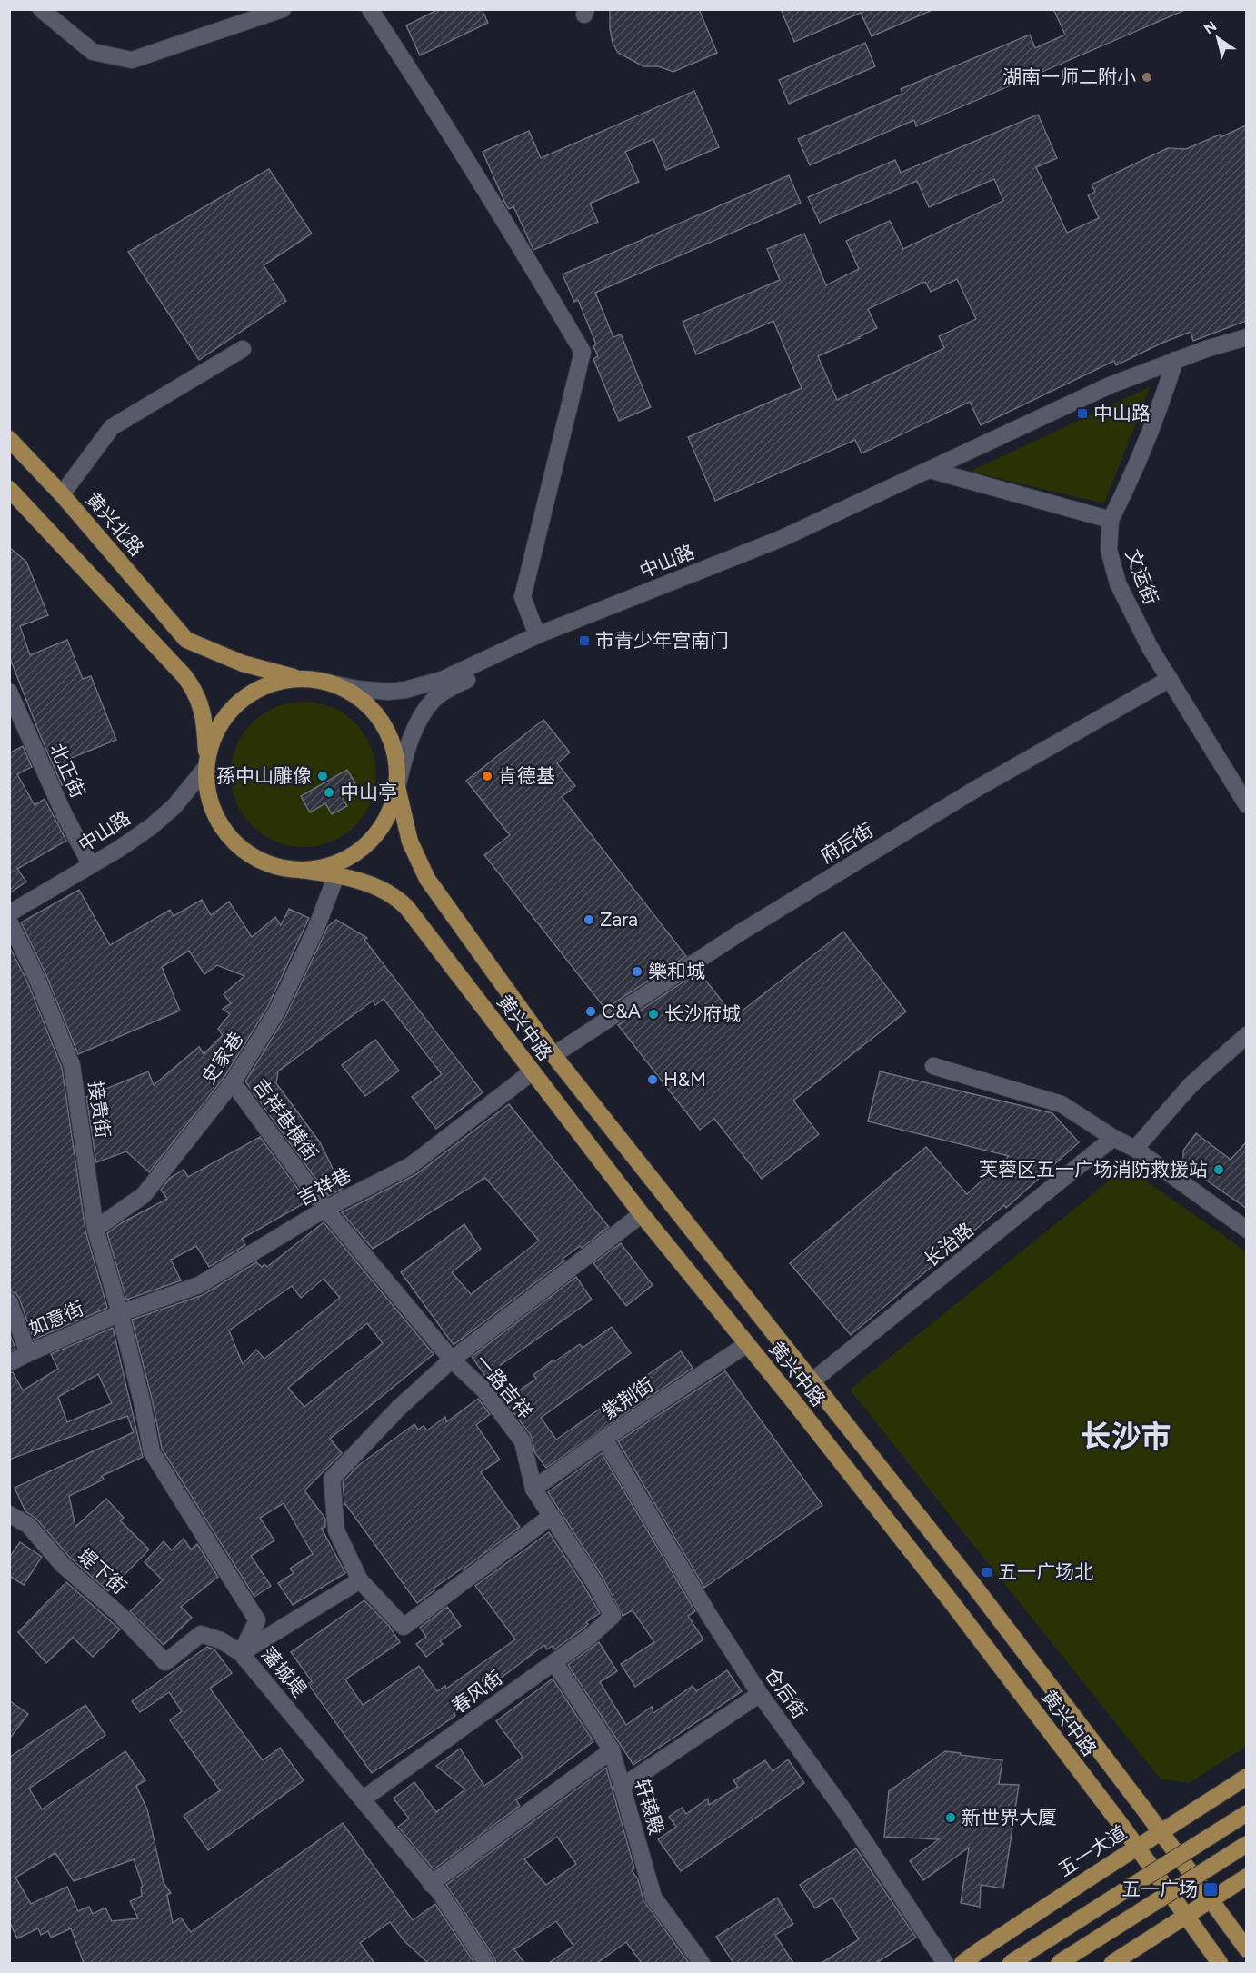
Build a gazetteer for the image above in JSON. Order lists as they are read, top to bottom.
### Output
{
  "streets": {
    "main road": ["黄兴北路", "黄兴中路", "五一大道"],
    "street": [
      "中山路",
      "文运街",
      "北正街",
      "府后街",
      "史家巷",
      "接贵街",
      "吉祥巷横街",
      "吉祥巷",
      "长治路",
      "如意街",
      "一路吉祥",
      "紫荆街",
      "堤下街",
      "藩城堤",
      "春风街",
      "仓后街",
      "轩辕殿"
    ]
  },
  "crossings": [
    ["黄兴北路", "中山路"],
    ["黄兴北路", "黄兴中路"],
    ["中山路", "北正街"],
    ["中山路", "黄兴中路"],
    ["文运街", "府后街"],
    ["府后街", "黄兴中路"],
    ["黄兴中路", "史家巷"],
    ["黄兴中路", "吉祥巷"],
    ["黄兴中路", "长治路"],
    ["黄兴中路", "紫荆街"],
    ["黄兴中路", "五一大道"],
    ["史家巷", "接贵街"],
    ["史家巷", "吉祥巷横街"],
    ["接贵街", "吉祥巷"],
    ["接贵街", "如意街"],
    ["接贵街", "藩城堤"],
    ["吉祥巷横街", "吉祥巷"],
    ["吉祥巷横街", "一路吉祥"],
    ["吉祥巷", "如意街"],
    ["吉祥巷", "一路吉祥"],
    ["吉祥巷", "藩城堤"],
    ["如意街", "藩城堤"],
    ["一路吉祥", "紫荆街"],
    ["一路吉祥", "春风街"],
    ["紫荆街", "仓后街"],
    ["堤下街", "藩城堤"],
    ["藩城堤", "春风街"],
    ["春风街", "轩辕殿"]
  ],
  "districts": ["长沙市"],
  "places": {
    "other": [
      "湖南一师二附小",
      "孫中山雕像",
      "肯德基",
      "中山亭",
      "Zara",
      "樂和城",
      "C&A",
      "长沙府城",
      "H&M",
      "芙蓉区五一广场消防救援站",
      "新世界大厦"
    ],
    "transit": [
      "中山路",
      "市青少年宫南门",
      "五一广场北",
      "五一广场"
    ]
  },
  "north": "top left"
}
